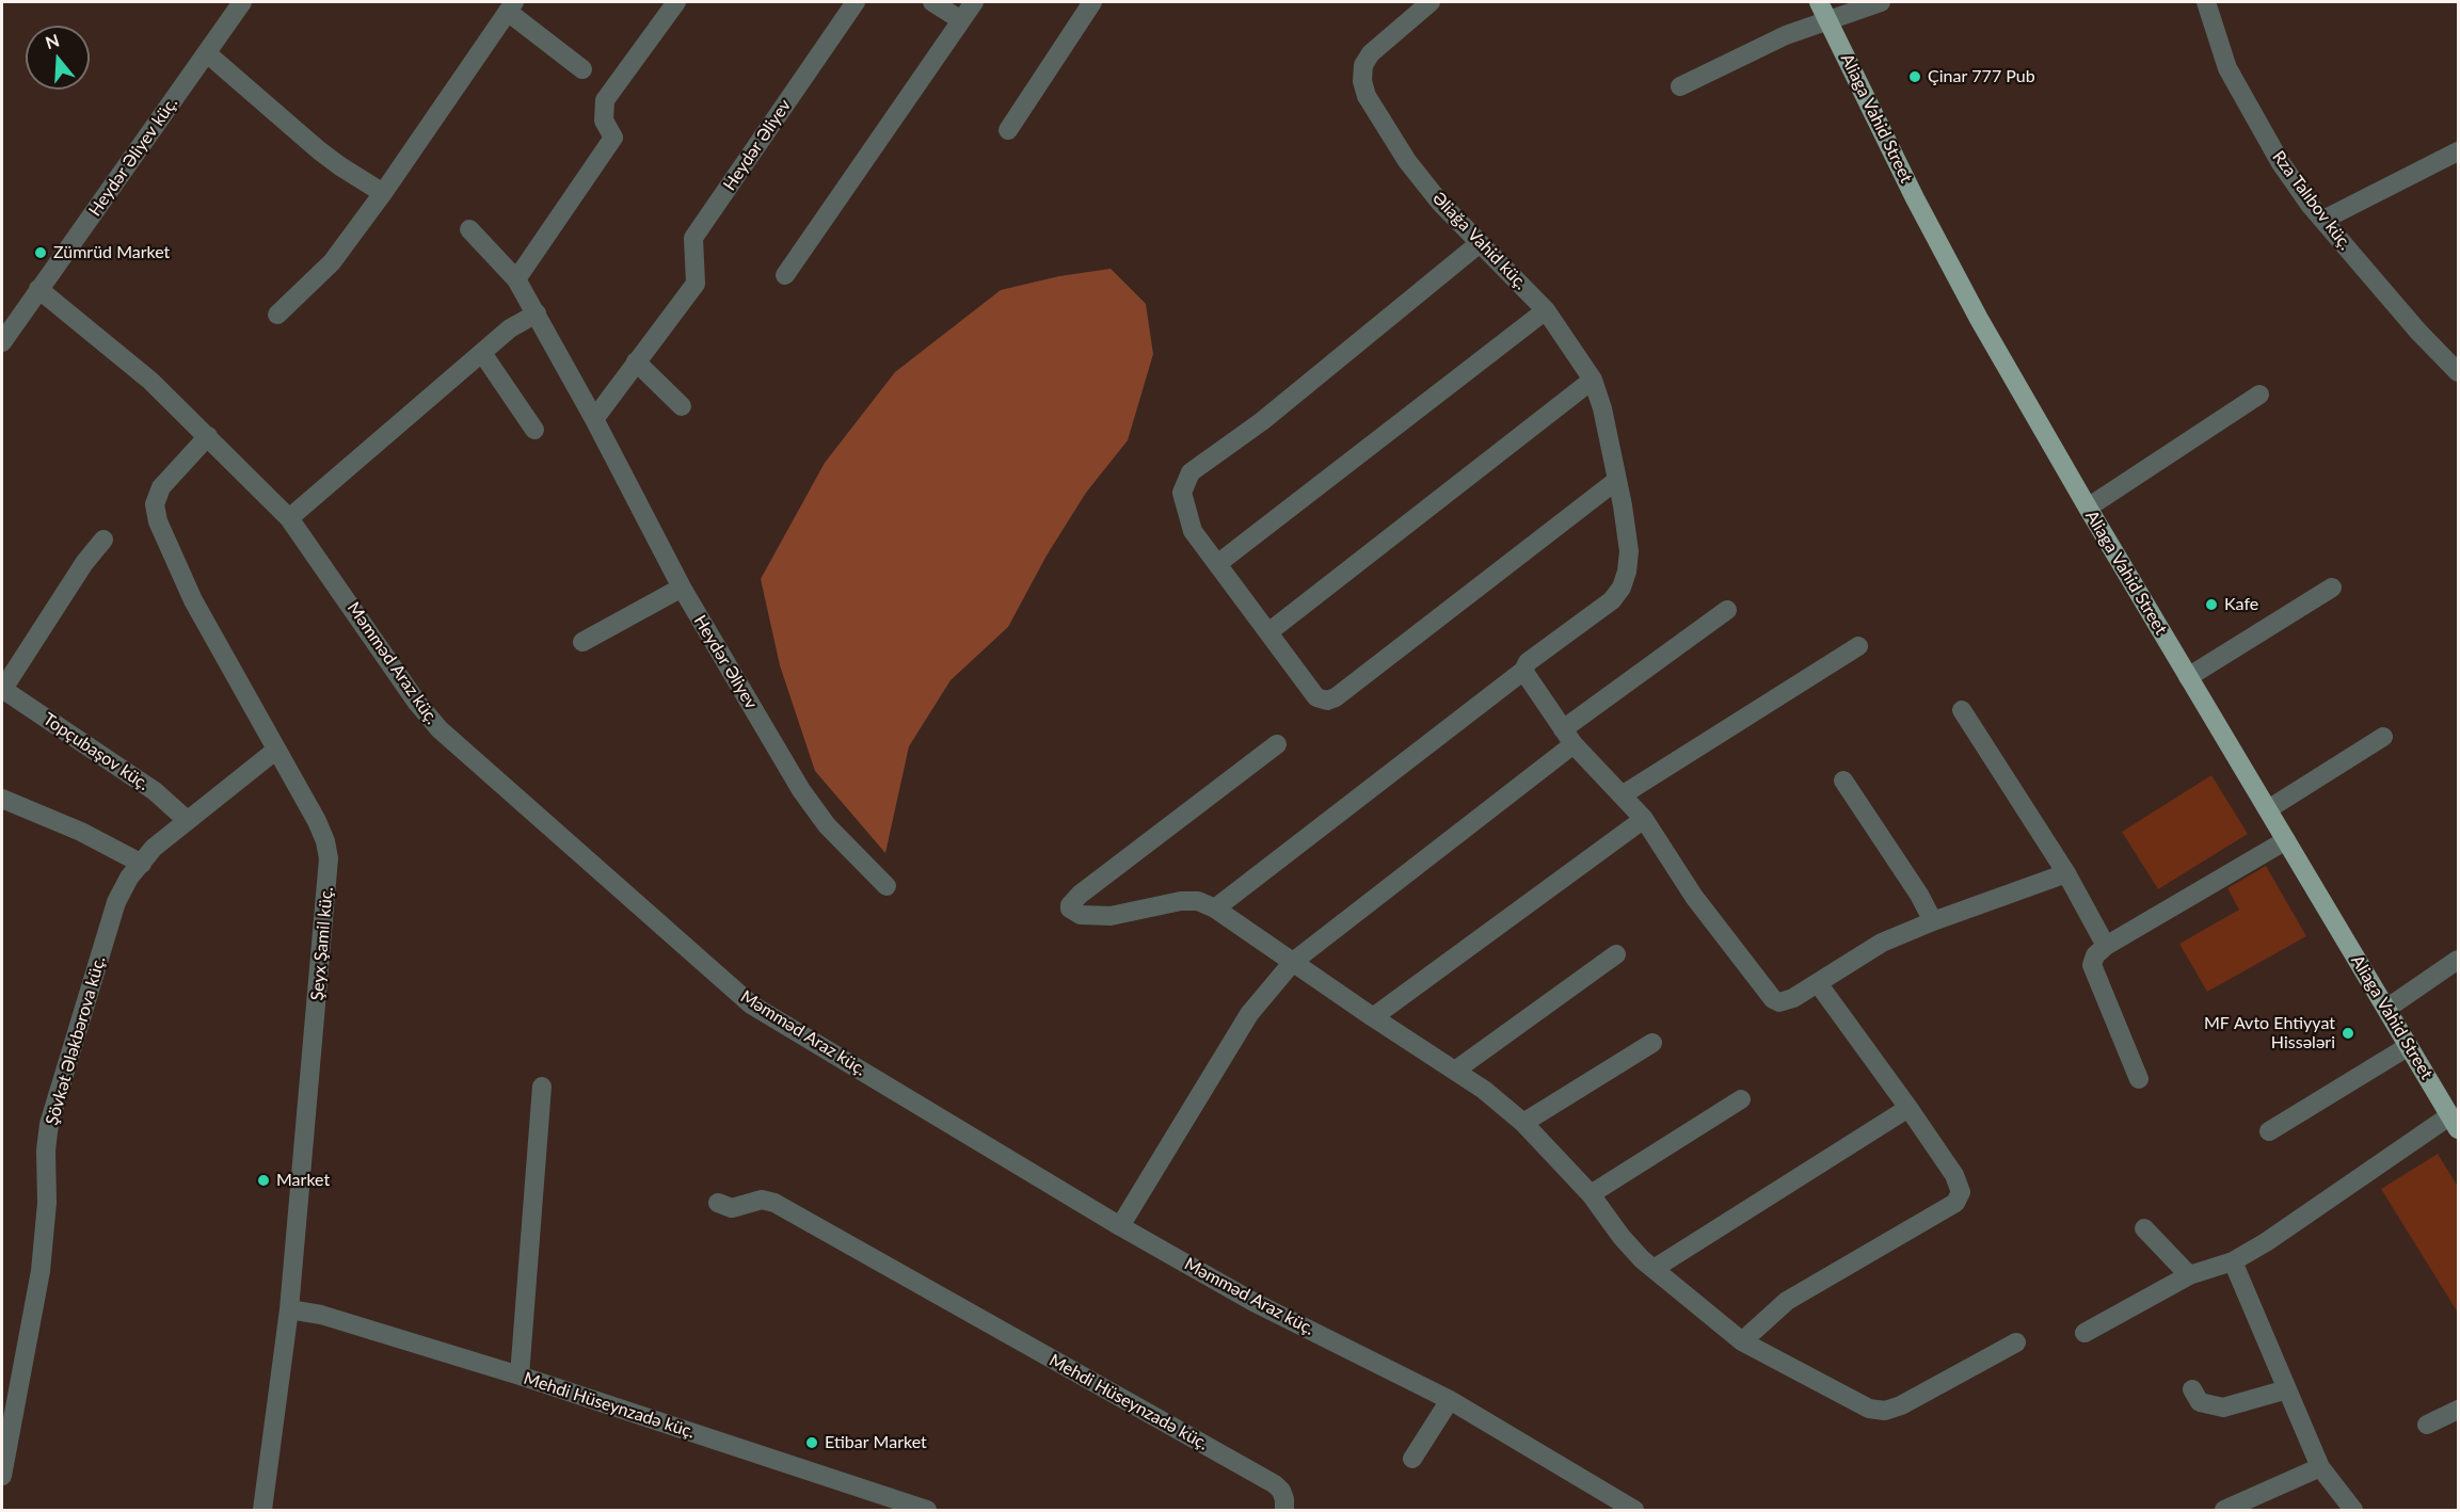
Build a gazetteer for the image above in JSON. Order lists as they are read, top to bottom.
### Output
{
  "streets": {
    "main road": ["Aliaga Vahid Street"],
    "street": [
      "Heydər Əliyev",
      "Heydər Əliyev küç.",
      "Rza Talıbov küç.",
      "Əliağa Vahid küç.",
      "Məmməd Araz küç.",
      "Topçubaşov küç.",
      "Şeyx Şamil küç.",
      "Şövkət Ələkbərova küç.",
      "Mehdi Hüseynzadə küç."
    ]
  },
  "crossings": [
    ["Heydər Əliyev küç.", "Məmməd Araz küç."],
    ["Məmməd Araz küç.", "Şeyx Şamil küç."],
    ["Topçubaşov küç.", "Şövkət Ələkbərova küç."],
    ["Şeyx Şamil küç.", "Şövkət Ələkbərova küç."],
    ["Şeyx Şamil küç.", "Mehdi Hüseynzadə küç."]
  ],
  "places": [
    "Çinar 777 Pub",
    "Zümrüd Market",
    "Kafe",
    "MF Avto Ehtiyyat Hissələri",
    "Market",
    "Etibar Market"
  ],
  "north": "top"
}
